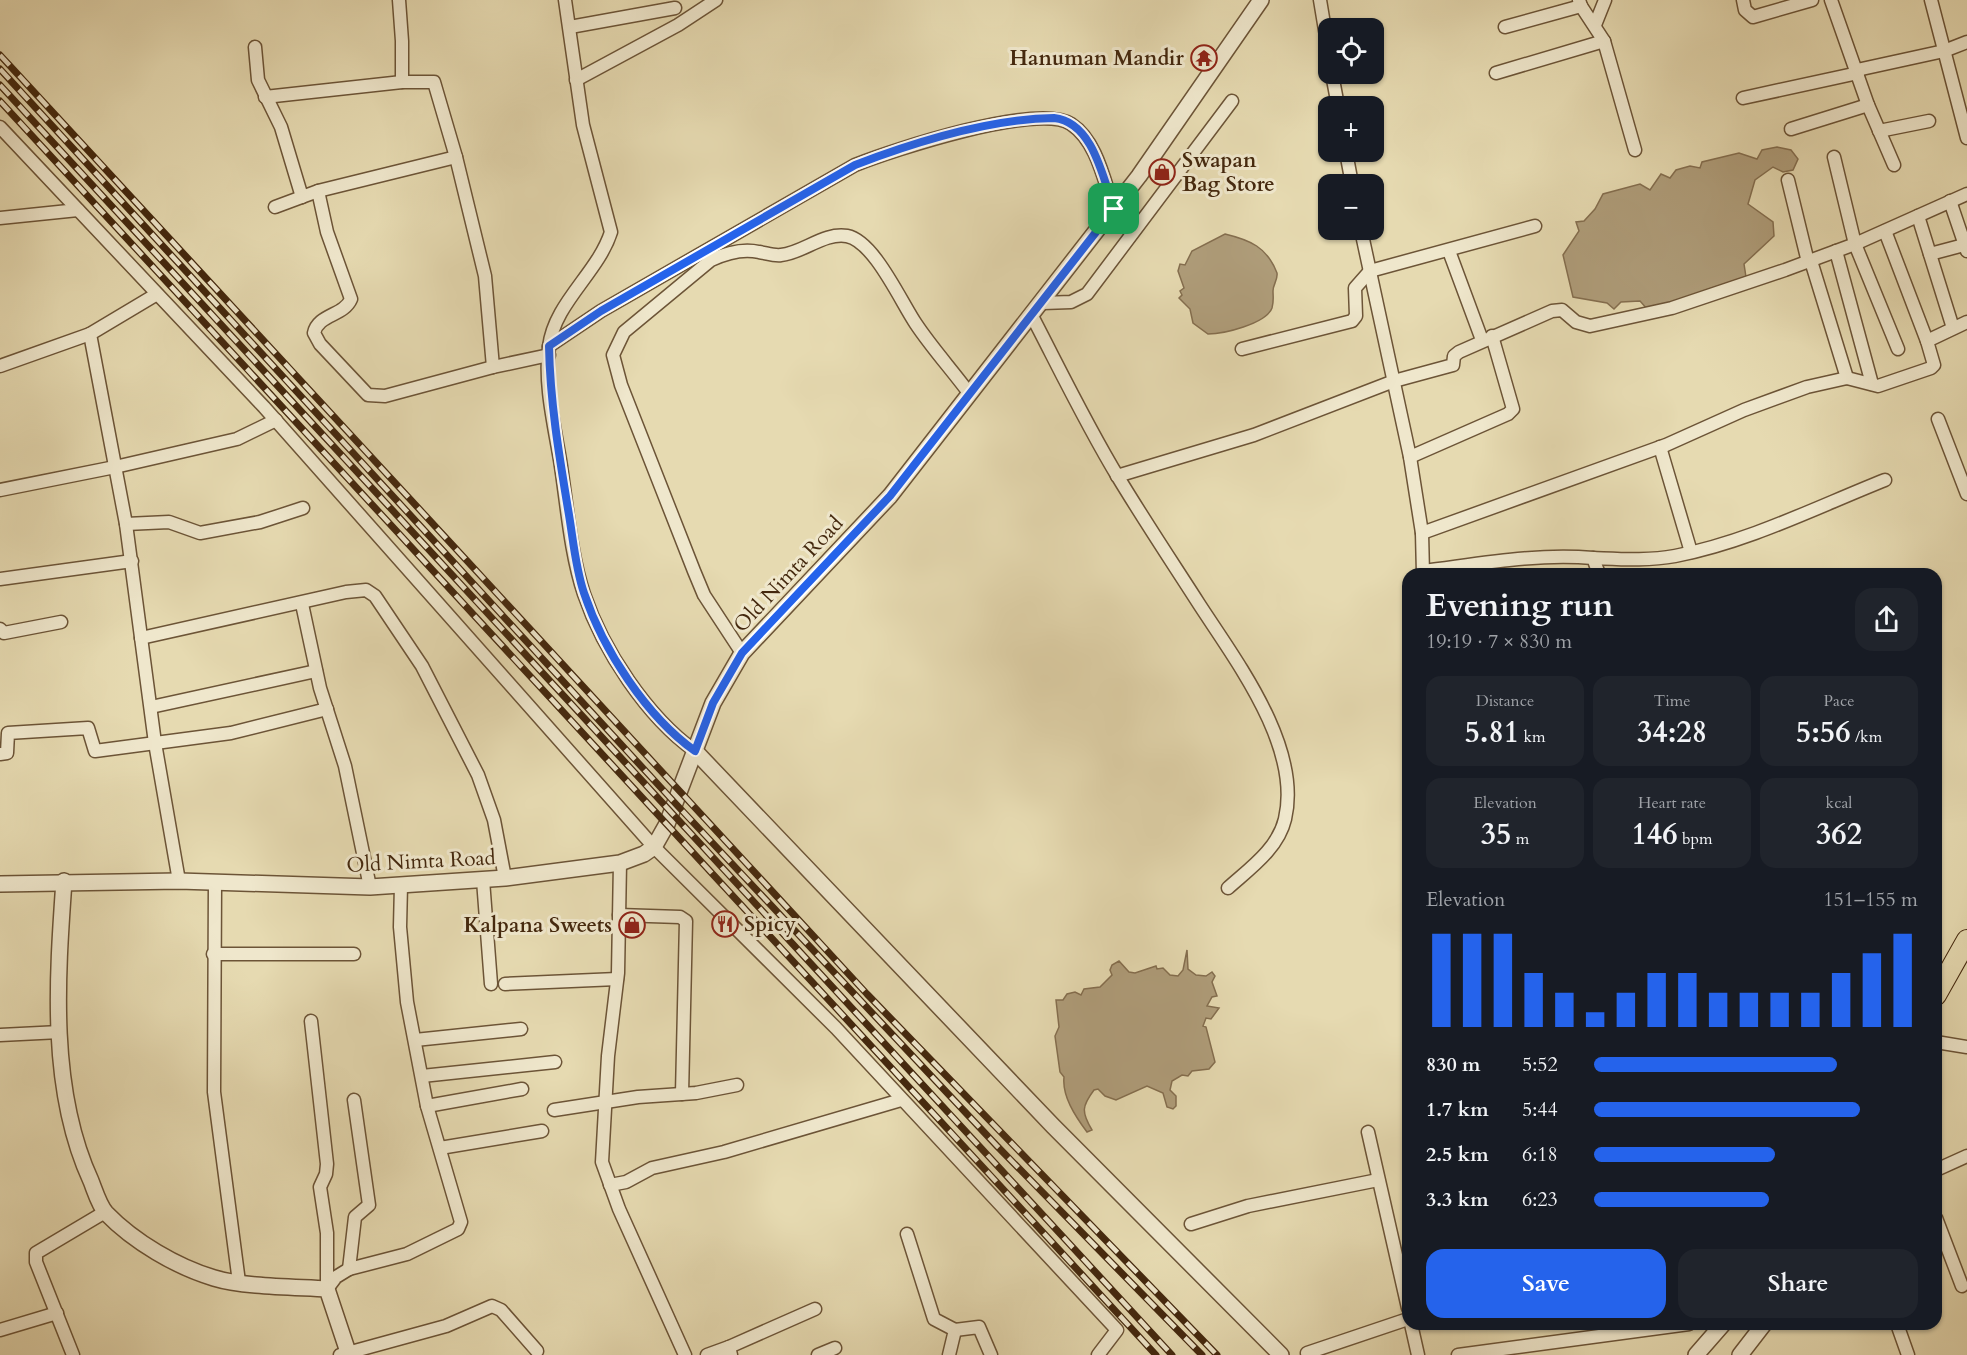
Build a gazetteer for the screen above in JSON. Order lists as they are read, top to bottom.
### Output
{
  "streets": {
    "street": ["Old Nimta Road"]
  },
  "places": {
    "temple": ["Hanuman Mandir"],
    "shop": ["Swapan Bag Store", "Kalpana Sweets"],
    "restaurant": ["Spicy"]
  },
  "page": {
    "map_buttons": ["+", "−"],
    "heading": ["Evening run", "19:19 · 7 × 830 m"],
    "stats": [
      ["Distance", "5.81 km"],
      ["Time", "34:28"],
      ["Pace", "5:56 /km"],
      ["Elevation", "35 m"],
      ["Heart rate", "146 bpm"],
      ["kcal", "362"]
    ],
    "chart": ["Elevation", "151–155 m"],
    "list": [
      {
        "name": "830 m",
        "note": "5:52"
      },
      {
        "name": "1.7 km",
        "note": "5:44"
      },
      {
        "name": "2.5 km",
        "note": "6:18"
      },
      {
        "name": "3.3 km",
        "note": "6:23"
      }
    ],
    "buttons": ["Save", "Share"]
  }
}
